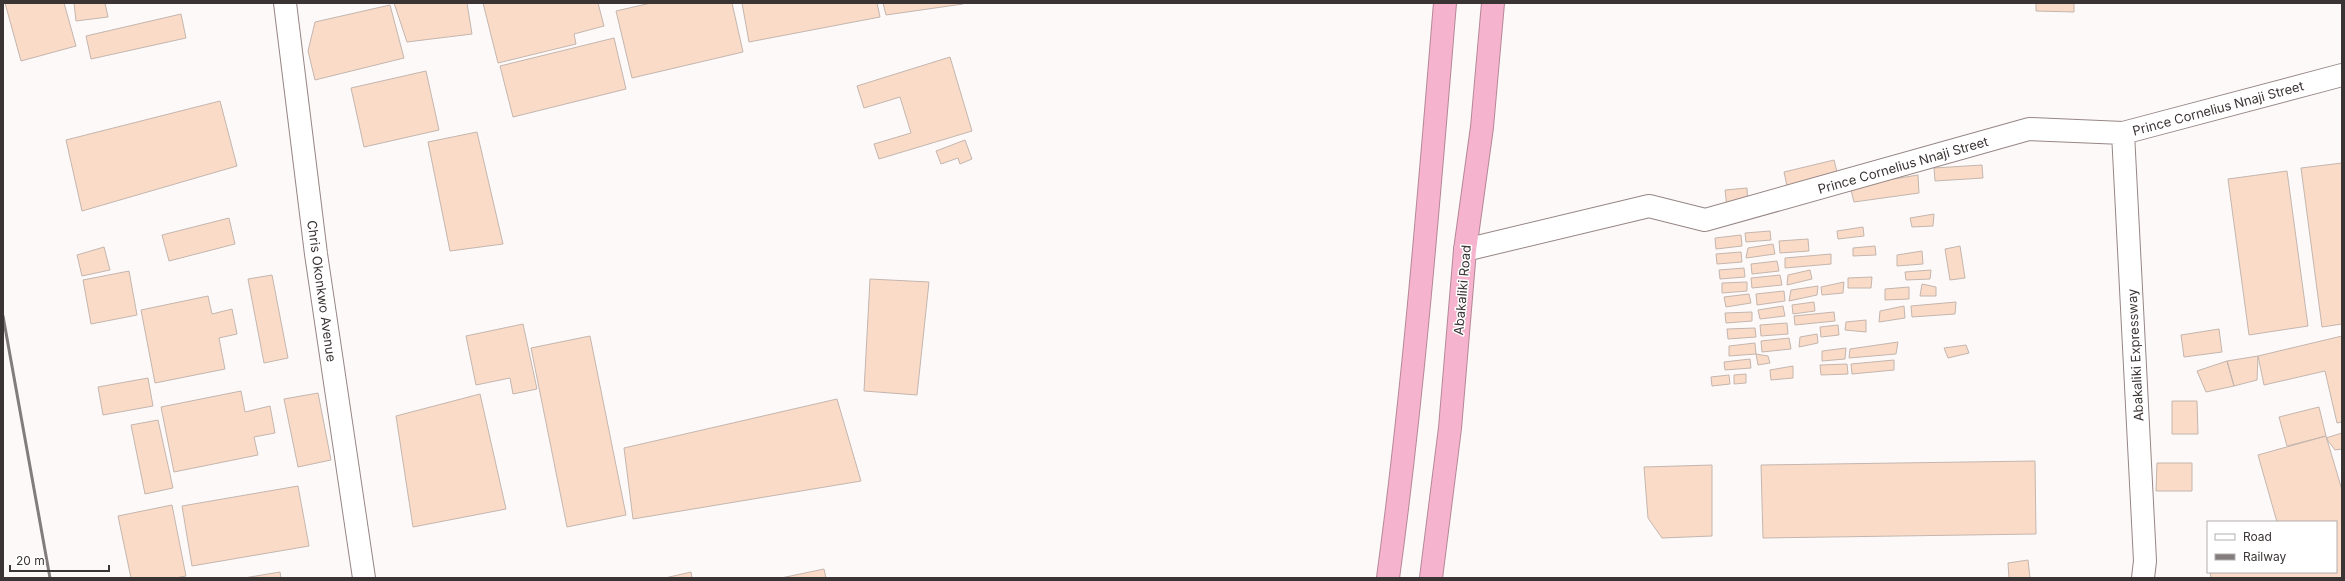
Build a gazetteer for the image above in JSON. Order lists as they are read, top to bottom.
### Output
{
  "streets": {
    "highway": ["Abakaliki Road"],
    "street": ["Prince Cornelius Nnaji Street", "Chris Okonkwo Avenue", "Abakaliki Expressway"]
  },
  "crossings": [
    ["Prince Cornelius Nnaji Street", "Abakaliki Road"],
    ["Prince Cornelius Nnaji Street", "Abakaliki Expressway"]
  ],
  "legend": ["Road", "Railway"],
  "scale_bar": "20 m"
}
